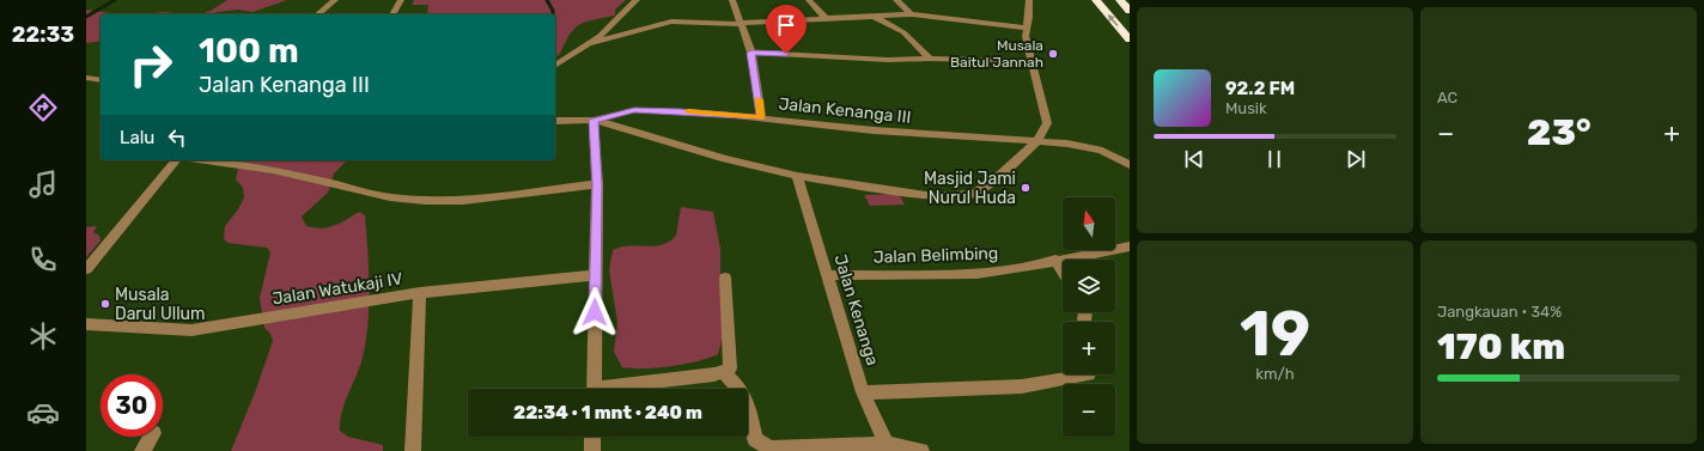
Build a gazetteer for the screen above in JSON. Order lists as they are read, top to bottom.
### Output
{
  "streets": {
    "street": [
      "Jalan Kenanga III",
      "Jalan Belimbing",
      "Jalan Watukaji IV",
      "Jalan Kenanga"
    ]
  },
  "crossings": [
    ["Jalan Belimbing", "Jalan Kenanga"]
  ],
  "places": ["Musala Baitul Jannah", "Masjid Jami Nurul Huda", "Musala Darul Ullum"],
  "north": "top",
  "page": {
    "tabs": "22:33",
    "tile": [
      "AC",
      ["19", "km/h"],
      ["Jangkauan · 34%", "170 km"]
    ],
    "turn": ["100 m", "Jalan Kenanga III"],
    "song": ["92.2 FM", "Musik"],
    "heat": ["−", "23°", "+"],
    "then": "Lalu",
    "map_buttons": ["+", "−"],
    "limit": "30",
    "trip": "22:34 · 1 mnt · 240 m"
  }
}
